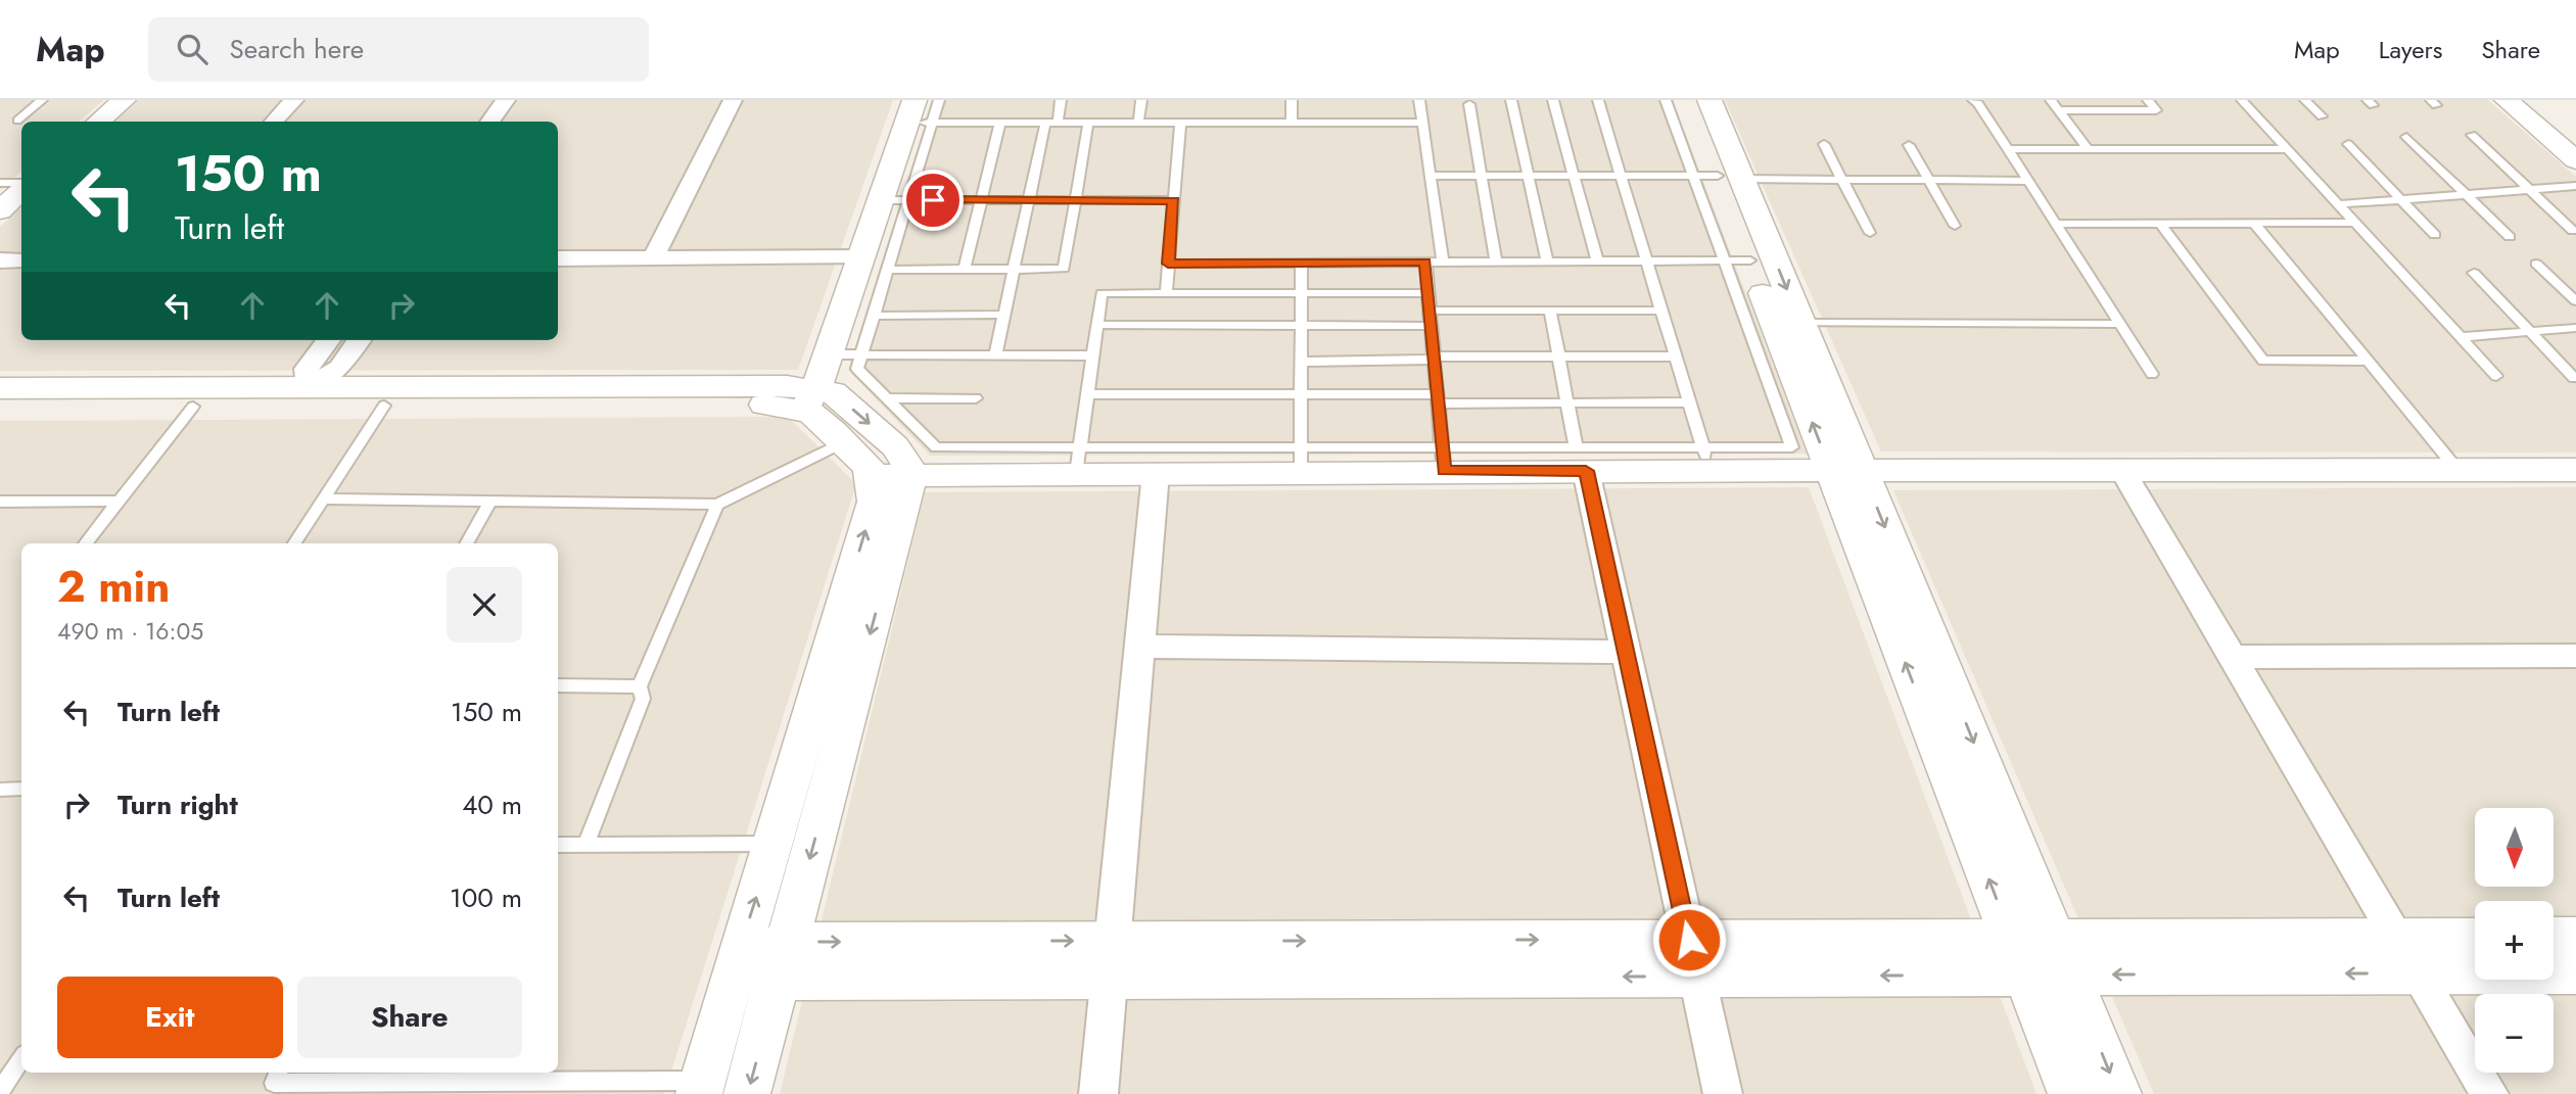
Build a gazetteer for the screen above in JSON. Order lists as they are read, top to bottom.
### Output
{
  "north": "bottom",
  "page": {
    "header": "Map",
    "search": "Search here",
    "nav": ["Map", "Layers", "Share"],
    "turn": ["150 m", "Turn left"],
    "heading": ["2 min", "490 m · 16:05"],
    "list": [
      {
        "name": "Turn left",
        "value": "150 m"
      },
      {
        "name": "Turn right",
        "value": "40 m"
      },
      {
        "name": "Turn left",
        "value": "100 m"
      }
    ],
    "map_buttons": ["+", "−"],
    "buttons": ["Exit", "Share"]
  }
}
